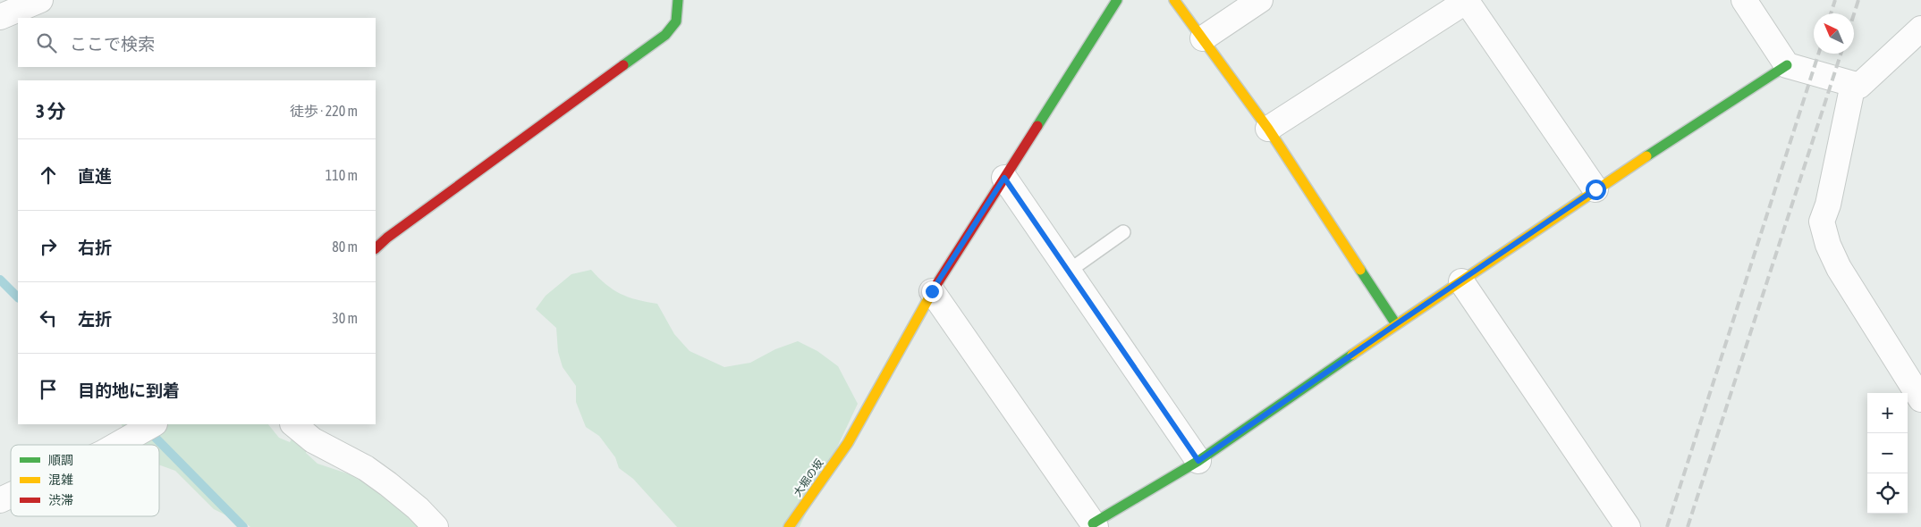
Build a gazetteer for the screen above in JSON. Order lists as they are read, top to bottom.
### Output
{
  "streets": {
    "street": ["大堀の坂"]
  },
  "legend": ["順調", "混雑", "渋滞"],
  "north": "top left",
  "page": {
    "search": "ここで検索",
    "heading": ["3 分", "徒歩 · 220 m"],
    "list": [
      ["直進", "110 m"],
      ["右折", "80 m"],
      ["左折", "30 m"],
      "目的地に到着"
    ],
    "map_buttons": ["+", "−"]
  }
}
